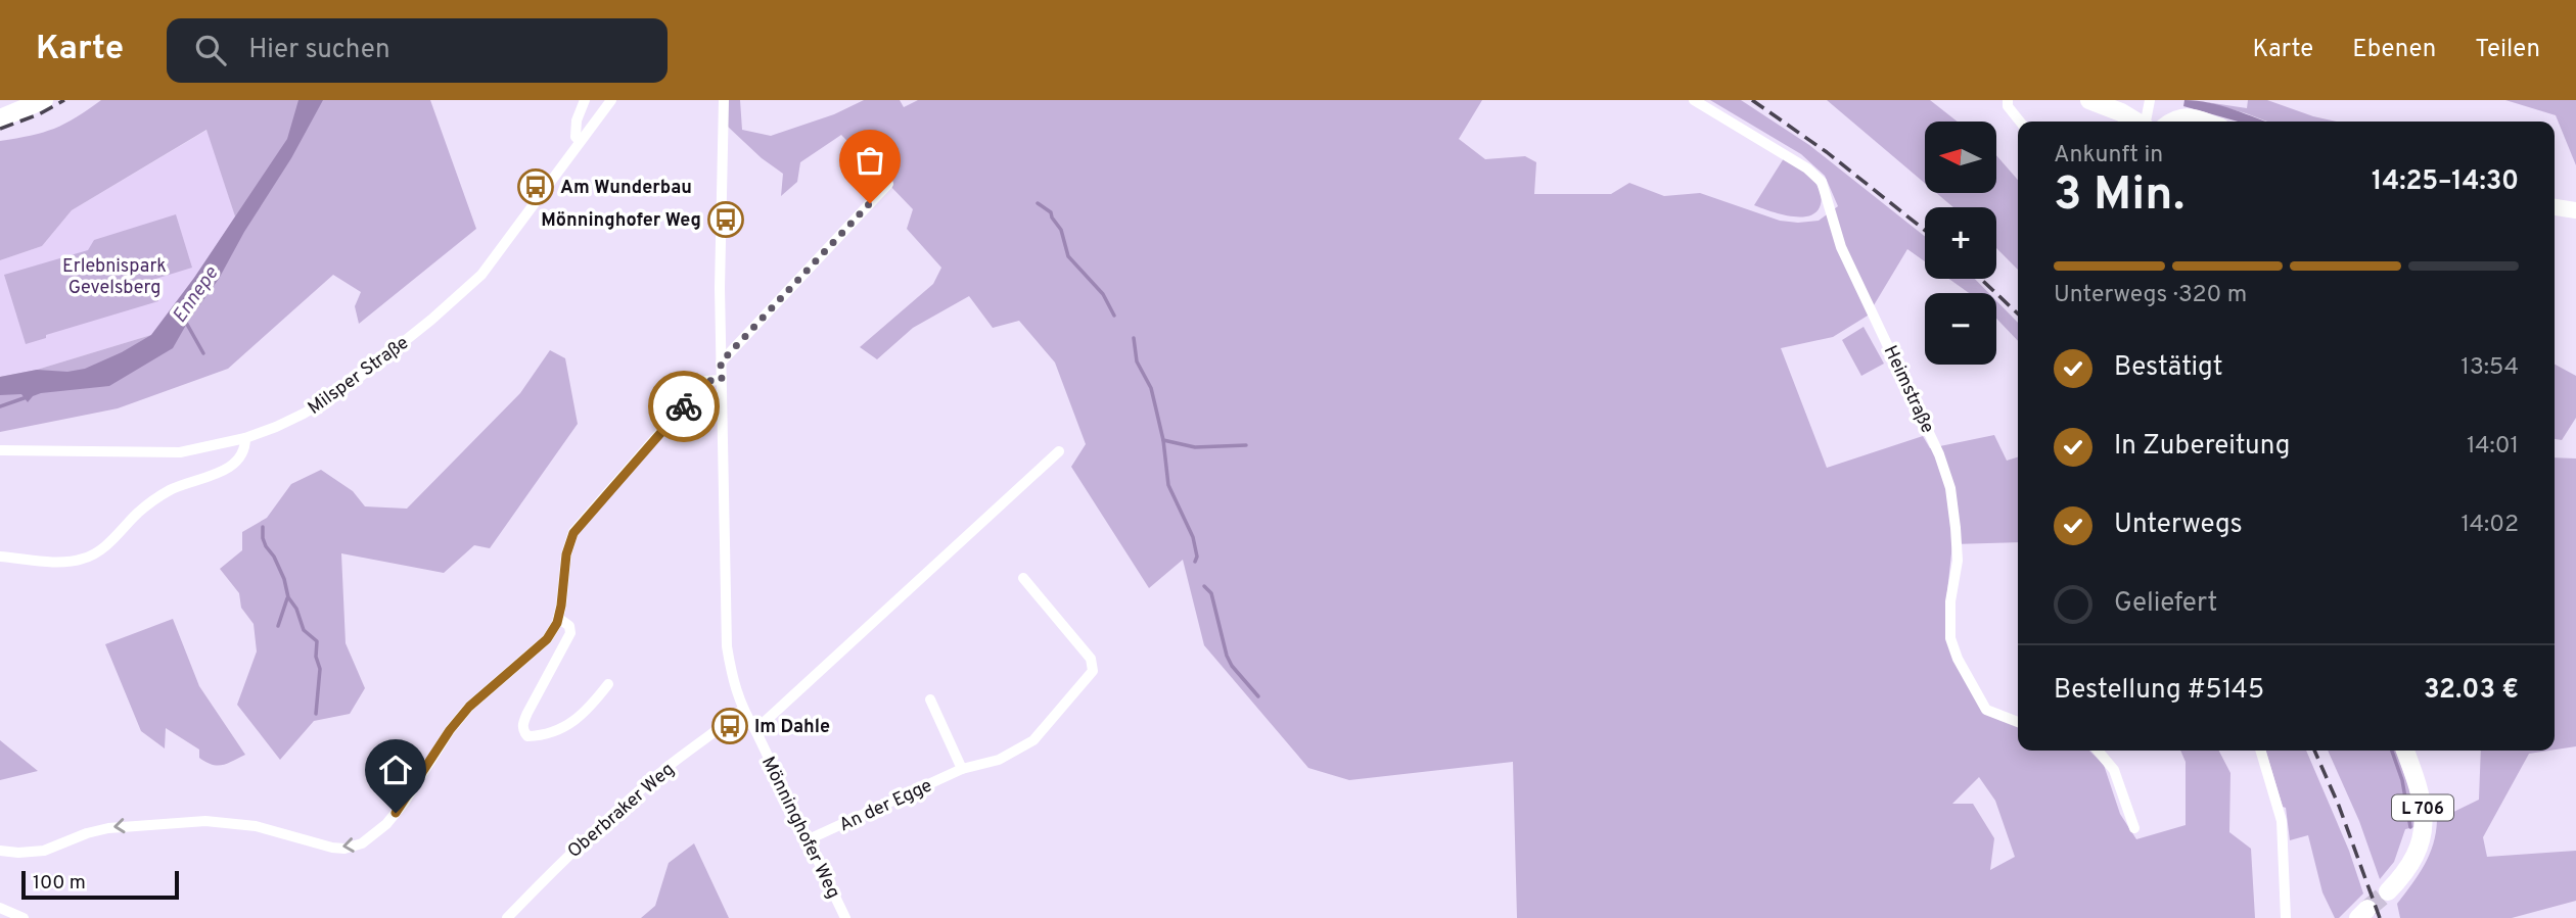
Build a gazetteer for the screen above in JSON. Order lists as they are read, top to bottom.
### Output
{
  "streets": {
    "main road": ["L 706"],
    "street": [
      "Milsper Straße",
      "Heimstraße",
      "An der Egge",
      "Oberbraker Weg",
      "Mönninghofer Weg"
    ]
  },
  "crossings": [
    ["An der Egge", "Mönninghofer Weg"],
    ["Oberbraker Weg", "Mönninghofer Weg"]
  ],
  "water": ["Ennepe"],
  "parks": ["Erlebnispark Gevelsberg"],
  "places": {
    "bus stop": ["Am Wunderbau", "Mönninghofer Weg", "Im Dahle"]
  },
  "scale_bar": "100 m",
  "north": "left",
  "page": {
    "header": "Karte",
    "search": "Hier suchen",
    "nav": ["Karte", "Ebenen", "Teilen"],
    "map_buttons": ["+", "−"],
    "heading": ["3 Min.", "Ankunft in", "14:25–14:30"],
    "panel": ["Bestellung #5145", "32.03 €"],
    "bar": "Unterwegs · 320 m",
    "list": [
      ["Bestätigt", "13:54"],
      ["In Zubereitung", "14:01"],
      ["Unterwegs", "14:02"],
      "Geliefert"
    ],
    "scale": "100 m"
  }
}
